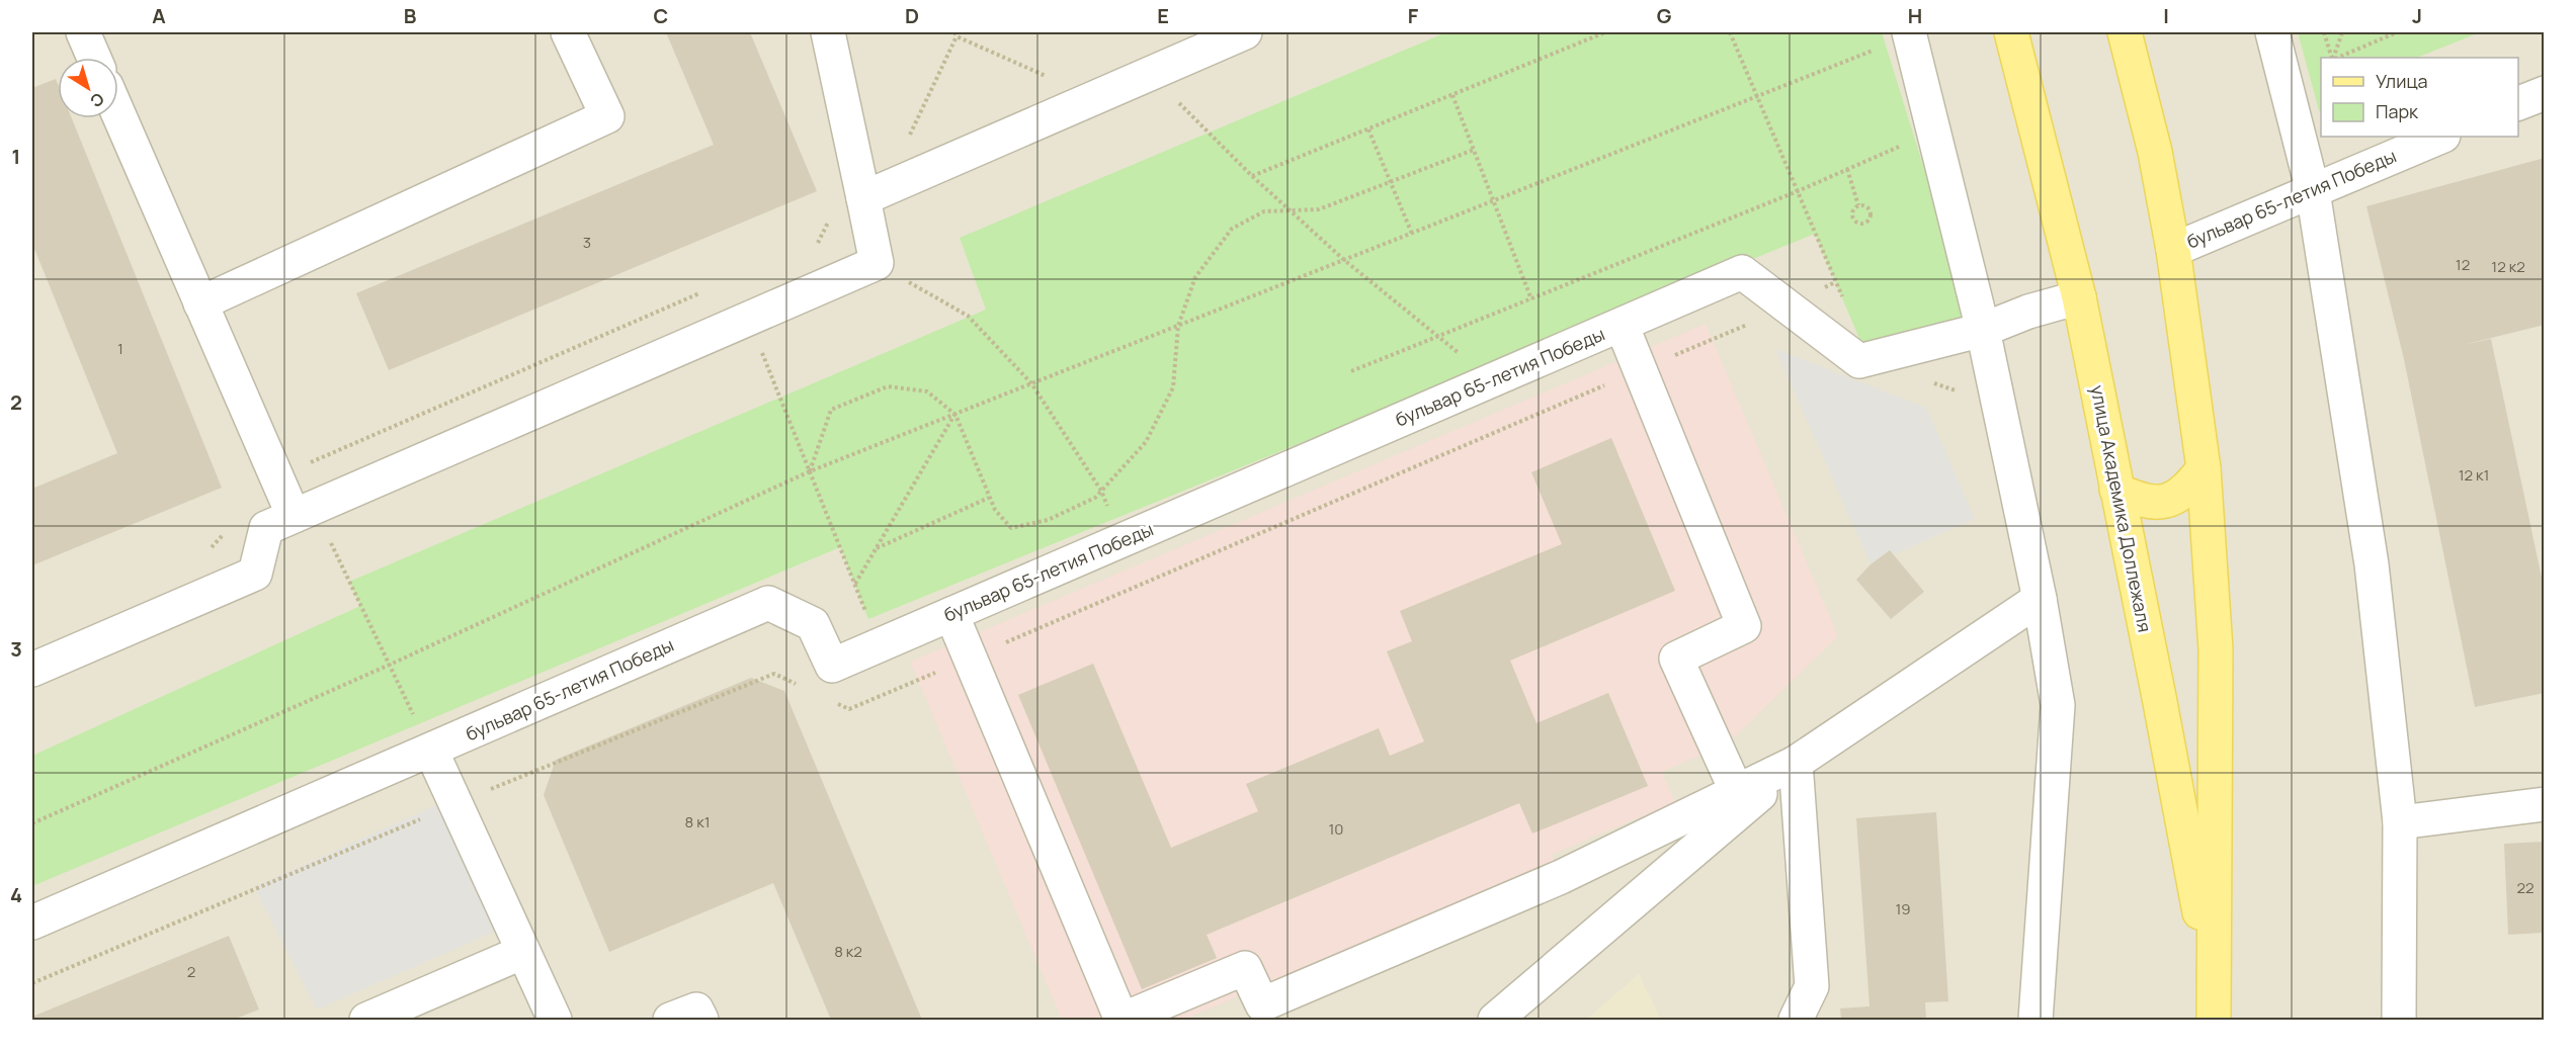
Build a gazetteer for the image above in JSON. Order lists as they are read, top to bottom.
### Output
{
  "streets": {
    "main road": ["улица Академика Доллежаля"],
    "street": ["бульвар 65-летия Победы"]
  },
  "crossings": [
    ["бульвар 65-летия Победы", "улица Академика Доллежаля"]
  ],
  "house_numbers": [
    "3",
    "12",
    "12 к2",
    "1",
    "12 к1",
    "8 к1",
    "10",
    "22",
    "19",
    "8 к2",
    "2"
  ],
  "legend": ["Улица", "Парк"],
  "north": "bottom right",
  "grid": {
    "columns": [
      "A",
      "B",
      "C",
      "D",
      "E",
      "F",
      "G",
      "H",
      "I",
      "J"
    ],
    "rows": [
      "1",
      "2",
      "3",
      "4"
    ]
  }
}
